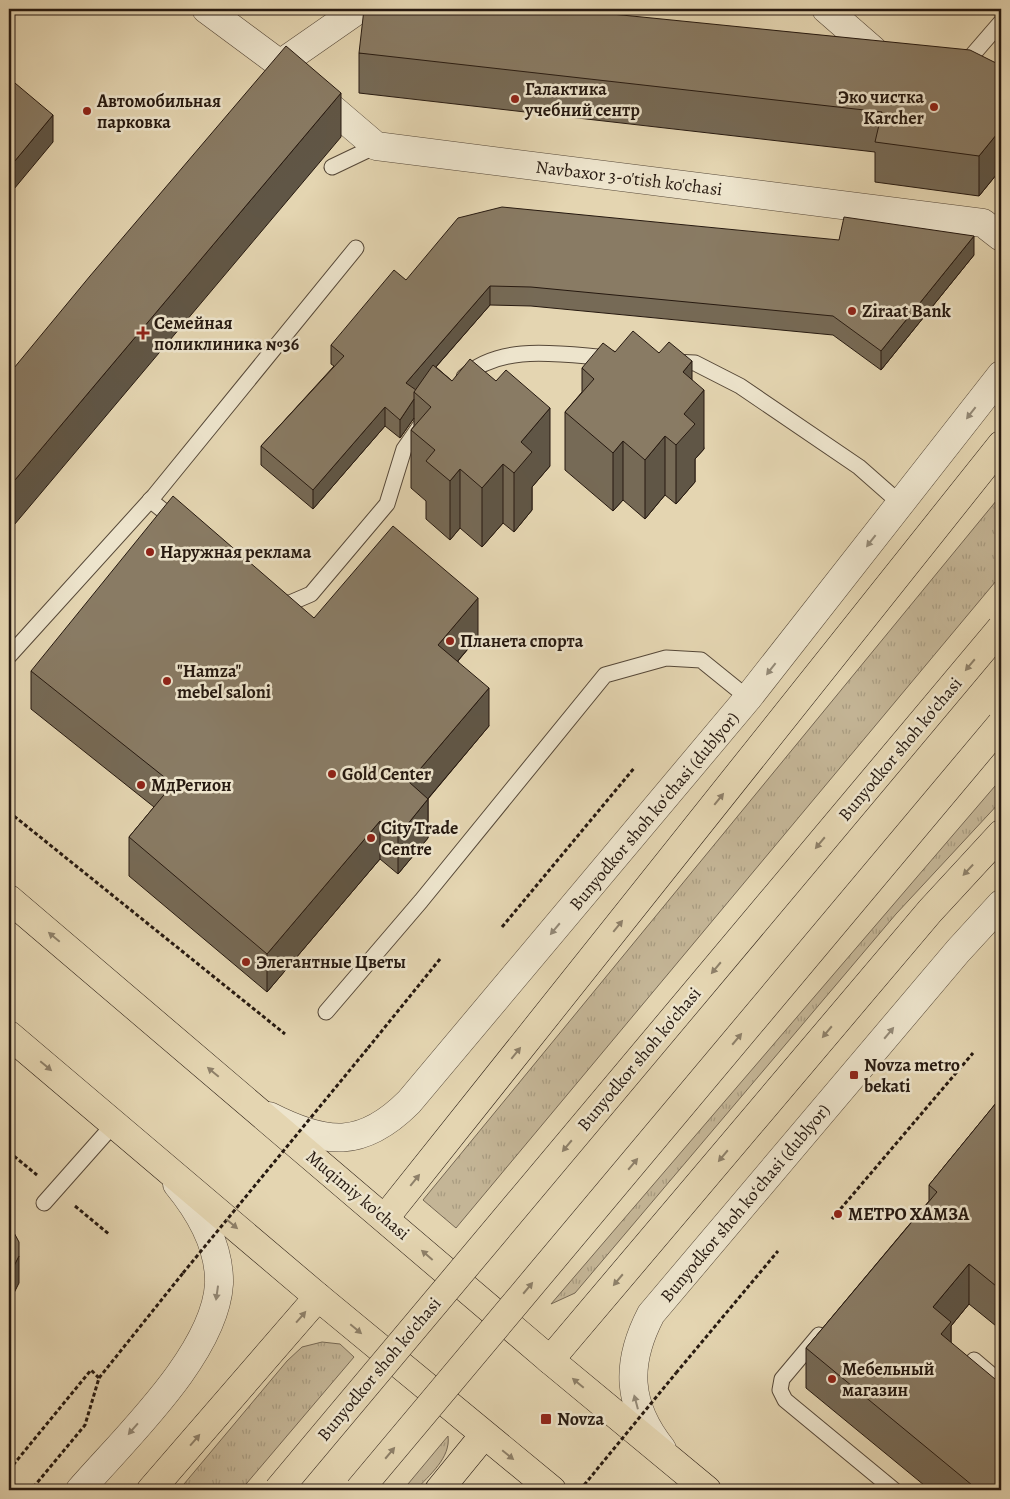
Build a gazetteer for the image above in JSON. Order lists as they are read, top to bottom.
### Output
{
  "streets": {
    "main road": ["Bunyodkor shoh ko'chasi", "Muqimiy ko'chasi"],
    "street": ["Navbaxor 3-o'tish ko'chasi", "Bunyodkor shoh koʻchasi (dublyor)"]
  },
  "crossings": [
    ["Bunyodkor shoh koʻchasi (dublyor)", "Muqimiy ko'chasi"]
  ],
  "places": {
    "other": [
      "Галактика учебний сентр",
      "Эко чистка Karcher",
      "Автомобильная парковка",
      "Ziraat Bank",
      "Наружная реклама",
      "Планета спорта",
      "\"Hamza\" mebel saloni",
      "Gold Center",
      "МдРегион",
      "City Trade Centre",
      "Элегантные Цветы",
      "МЕТРО ХАМЗА",
      "Мебельный магазин"
    ],
    "health": ["Семейная поликлиника №36"],
    "transit": ["Novza metro bekati", "Novza"]
  }
}
